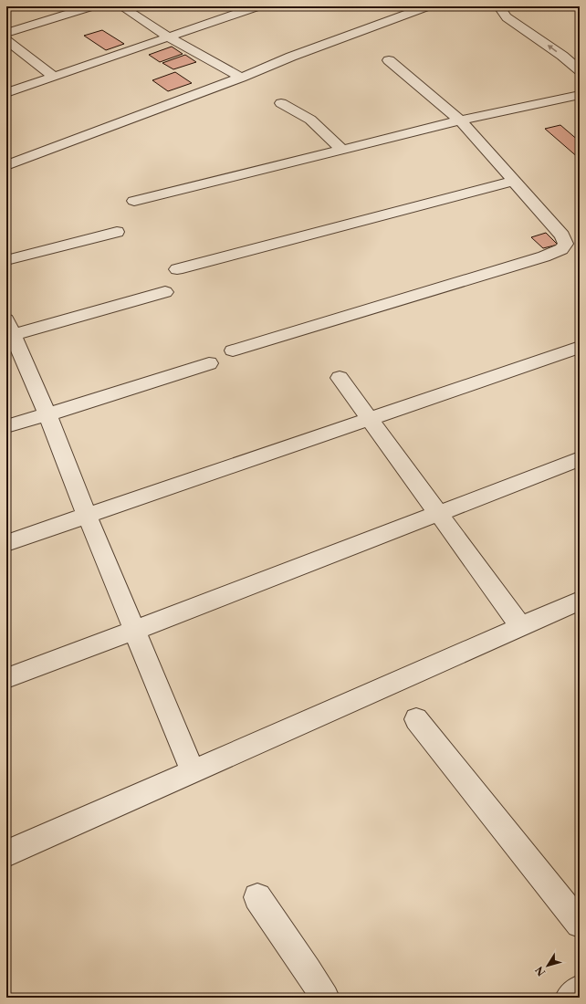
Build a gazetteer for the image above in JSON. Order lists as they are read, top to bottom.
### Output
{
  "north": "bottom left"
}
